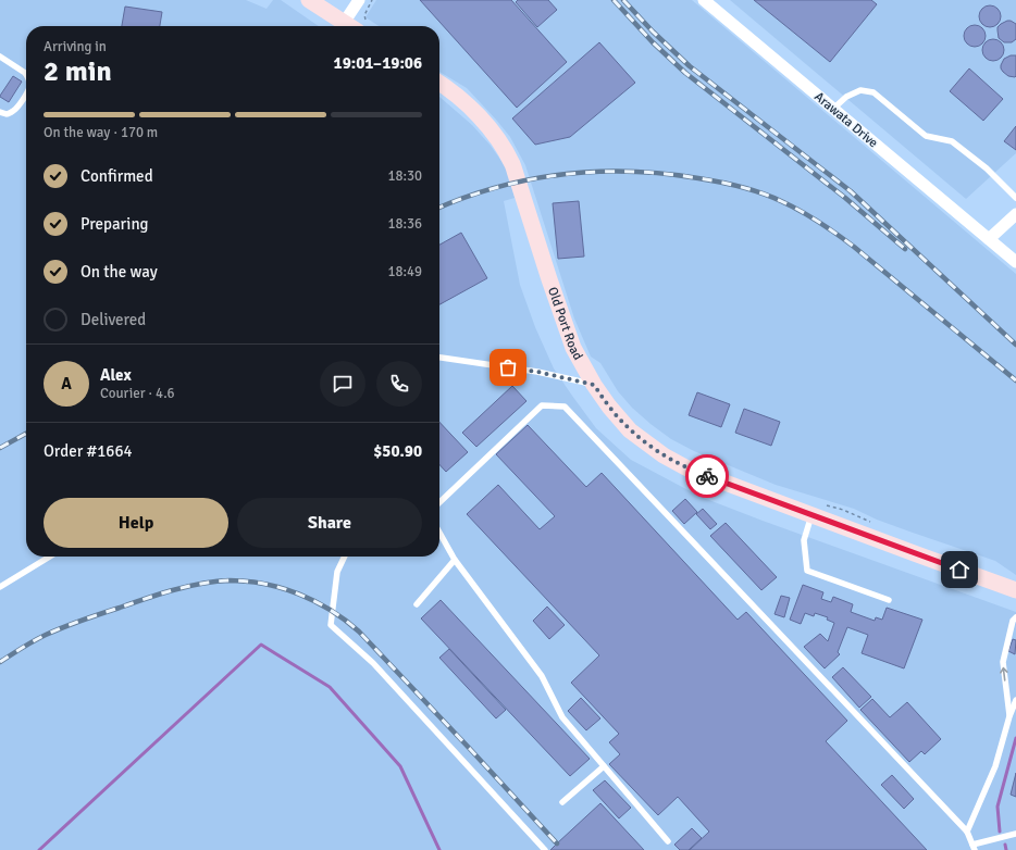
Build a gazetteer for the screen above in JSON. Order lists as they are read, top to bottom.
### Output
{
  "streets": {
    "street": ["Arawata Drive", "Old Port Road"]
  },
  "page": {
    "heading": ["2 min", "Arriving in", "19:01–19:06"],
    "panel": [
      "Alex",
      "Courier · 4.6",
      "Order #1664",
      "$50.90"
    ],
    "bar": "On the way · 170 m",
    "list": [
      ["Confirmed", "18:30"],
      ["Preparing", "18:36"],
      ["On the way", "18:49"],
      "Delivered"
    ],
    "round": "A",
    "buttons": ["Help", "Share"]
  }
}
